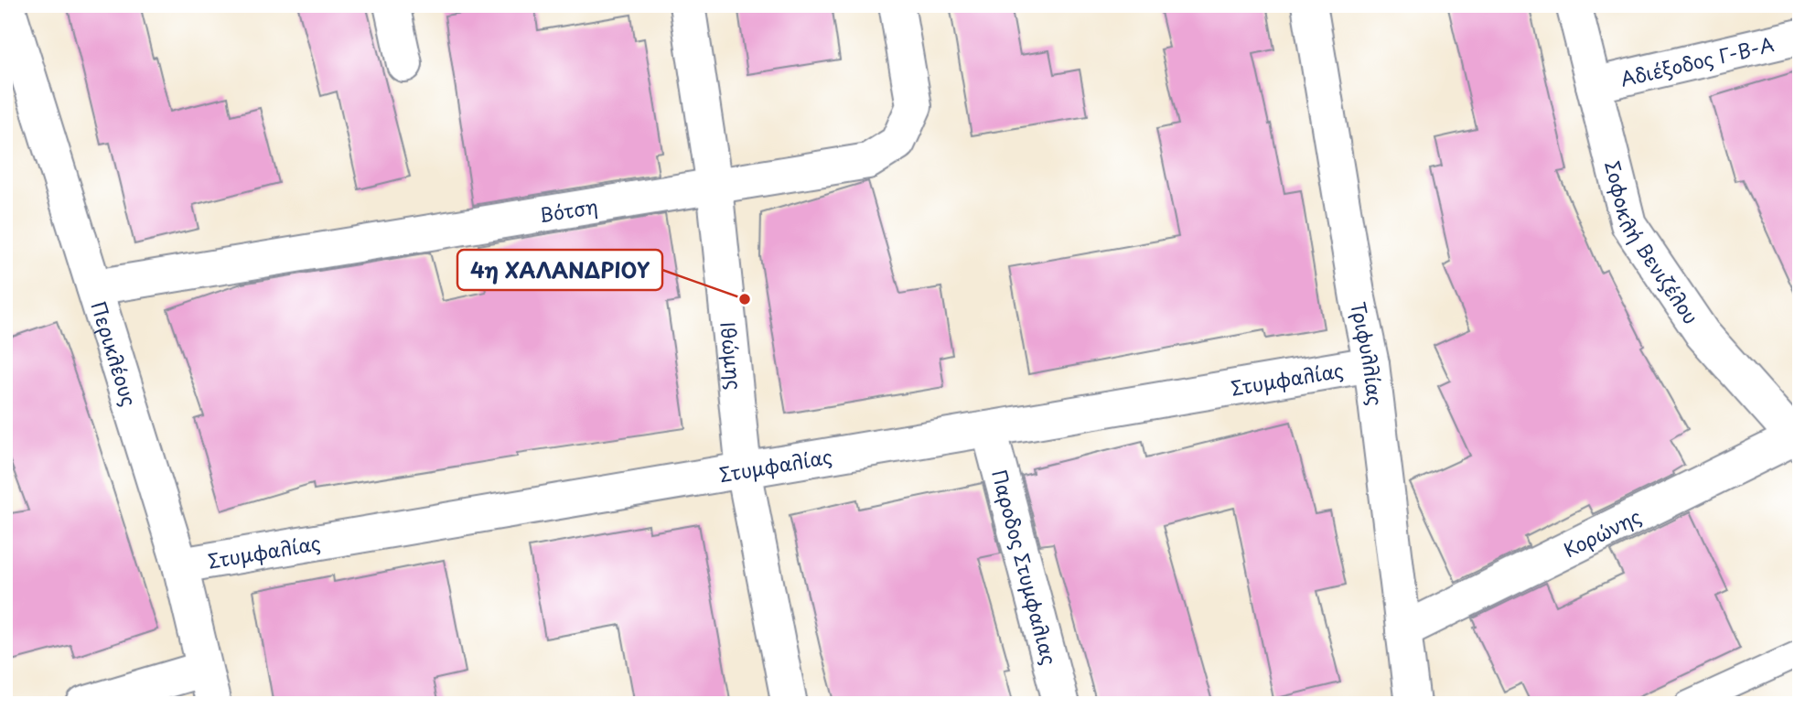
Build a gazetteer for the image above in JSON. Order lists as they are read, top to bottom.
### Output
{
  "streets": {
    "street": [
      "Αδιέξοδος Γ-Β-Α",
      "Βότση",
      "Σοφοκλή Βενιζέλου",
      "Περικλέους",
      "Τριφυλλίας",
      "Ιθώμης",
      "Στυμφαλίας",
      "Κορώνης",
      "Παροδος Στυμφαλιας"
    ]
  },
  "crossings": [
    ["Αδιέξοδος Γ-Β-Α", "Σοφοκλή Βενιζέλου"],
    ["Βότση", "Περικλέους"],
    ["Βότση", "Ιθώμης"],
    ["Σοφοκλή Βενιζέλου", "Κορώνης"],
    ["Περικλέους", "Στυμφαλίας"],
    ["Τριφυλλίας", "Στυμφαλίας"],
    ["Τριφυλλίας", "Κορώνης"],
    ["Ιθώμης", "Στυμφαλίας"],
    ["Στυμφαλίας", "Παροδος Στυμφαλιας"]
  ],
  "places": ["4η ΧΑΛΑΝΔΡΙΟΥ"]
}
